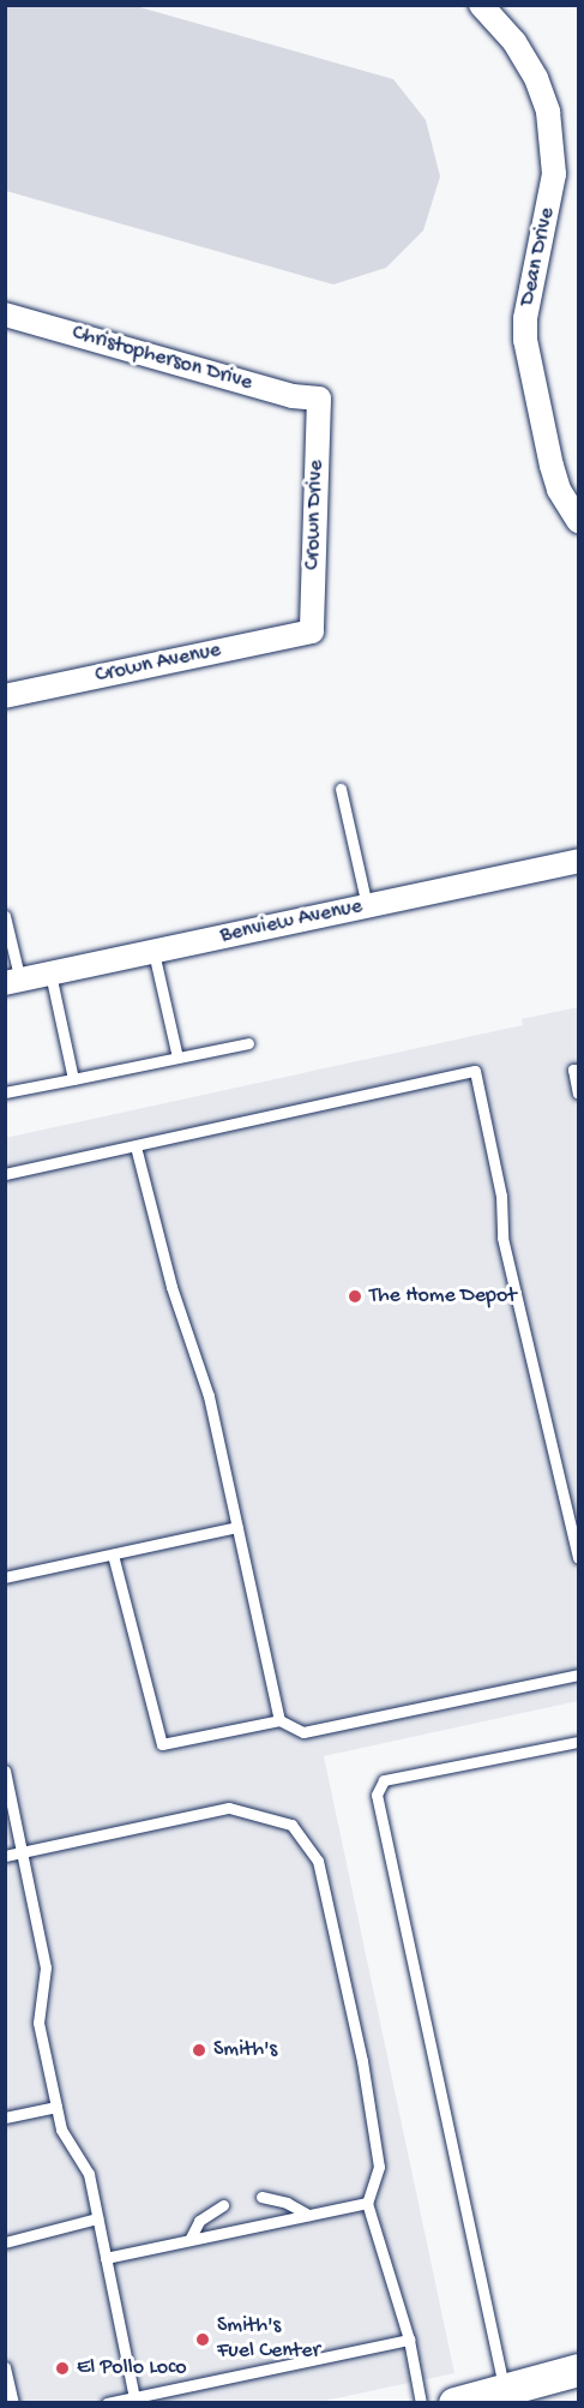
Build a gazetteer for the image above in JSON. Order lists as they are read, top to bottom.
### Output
{
  "streets": {
    "street": [
      "Dean Drive",
      "Christopherson Drive",
      "Crown Drive",
      "Crown Avenue",
      "Benview Avenue"
    ]
  },
  "crossings": [
    ["Christopherson Drive", "Crown Drive"],
    ["Crown Drive", "Crown Avenue"]
  ],
  "places": [
    "The Home Depot",
    "Smith's",
    "Smith's Fuel Center",
    "El Pollo Loco"
  ]
}
